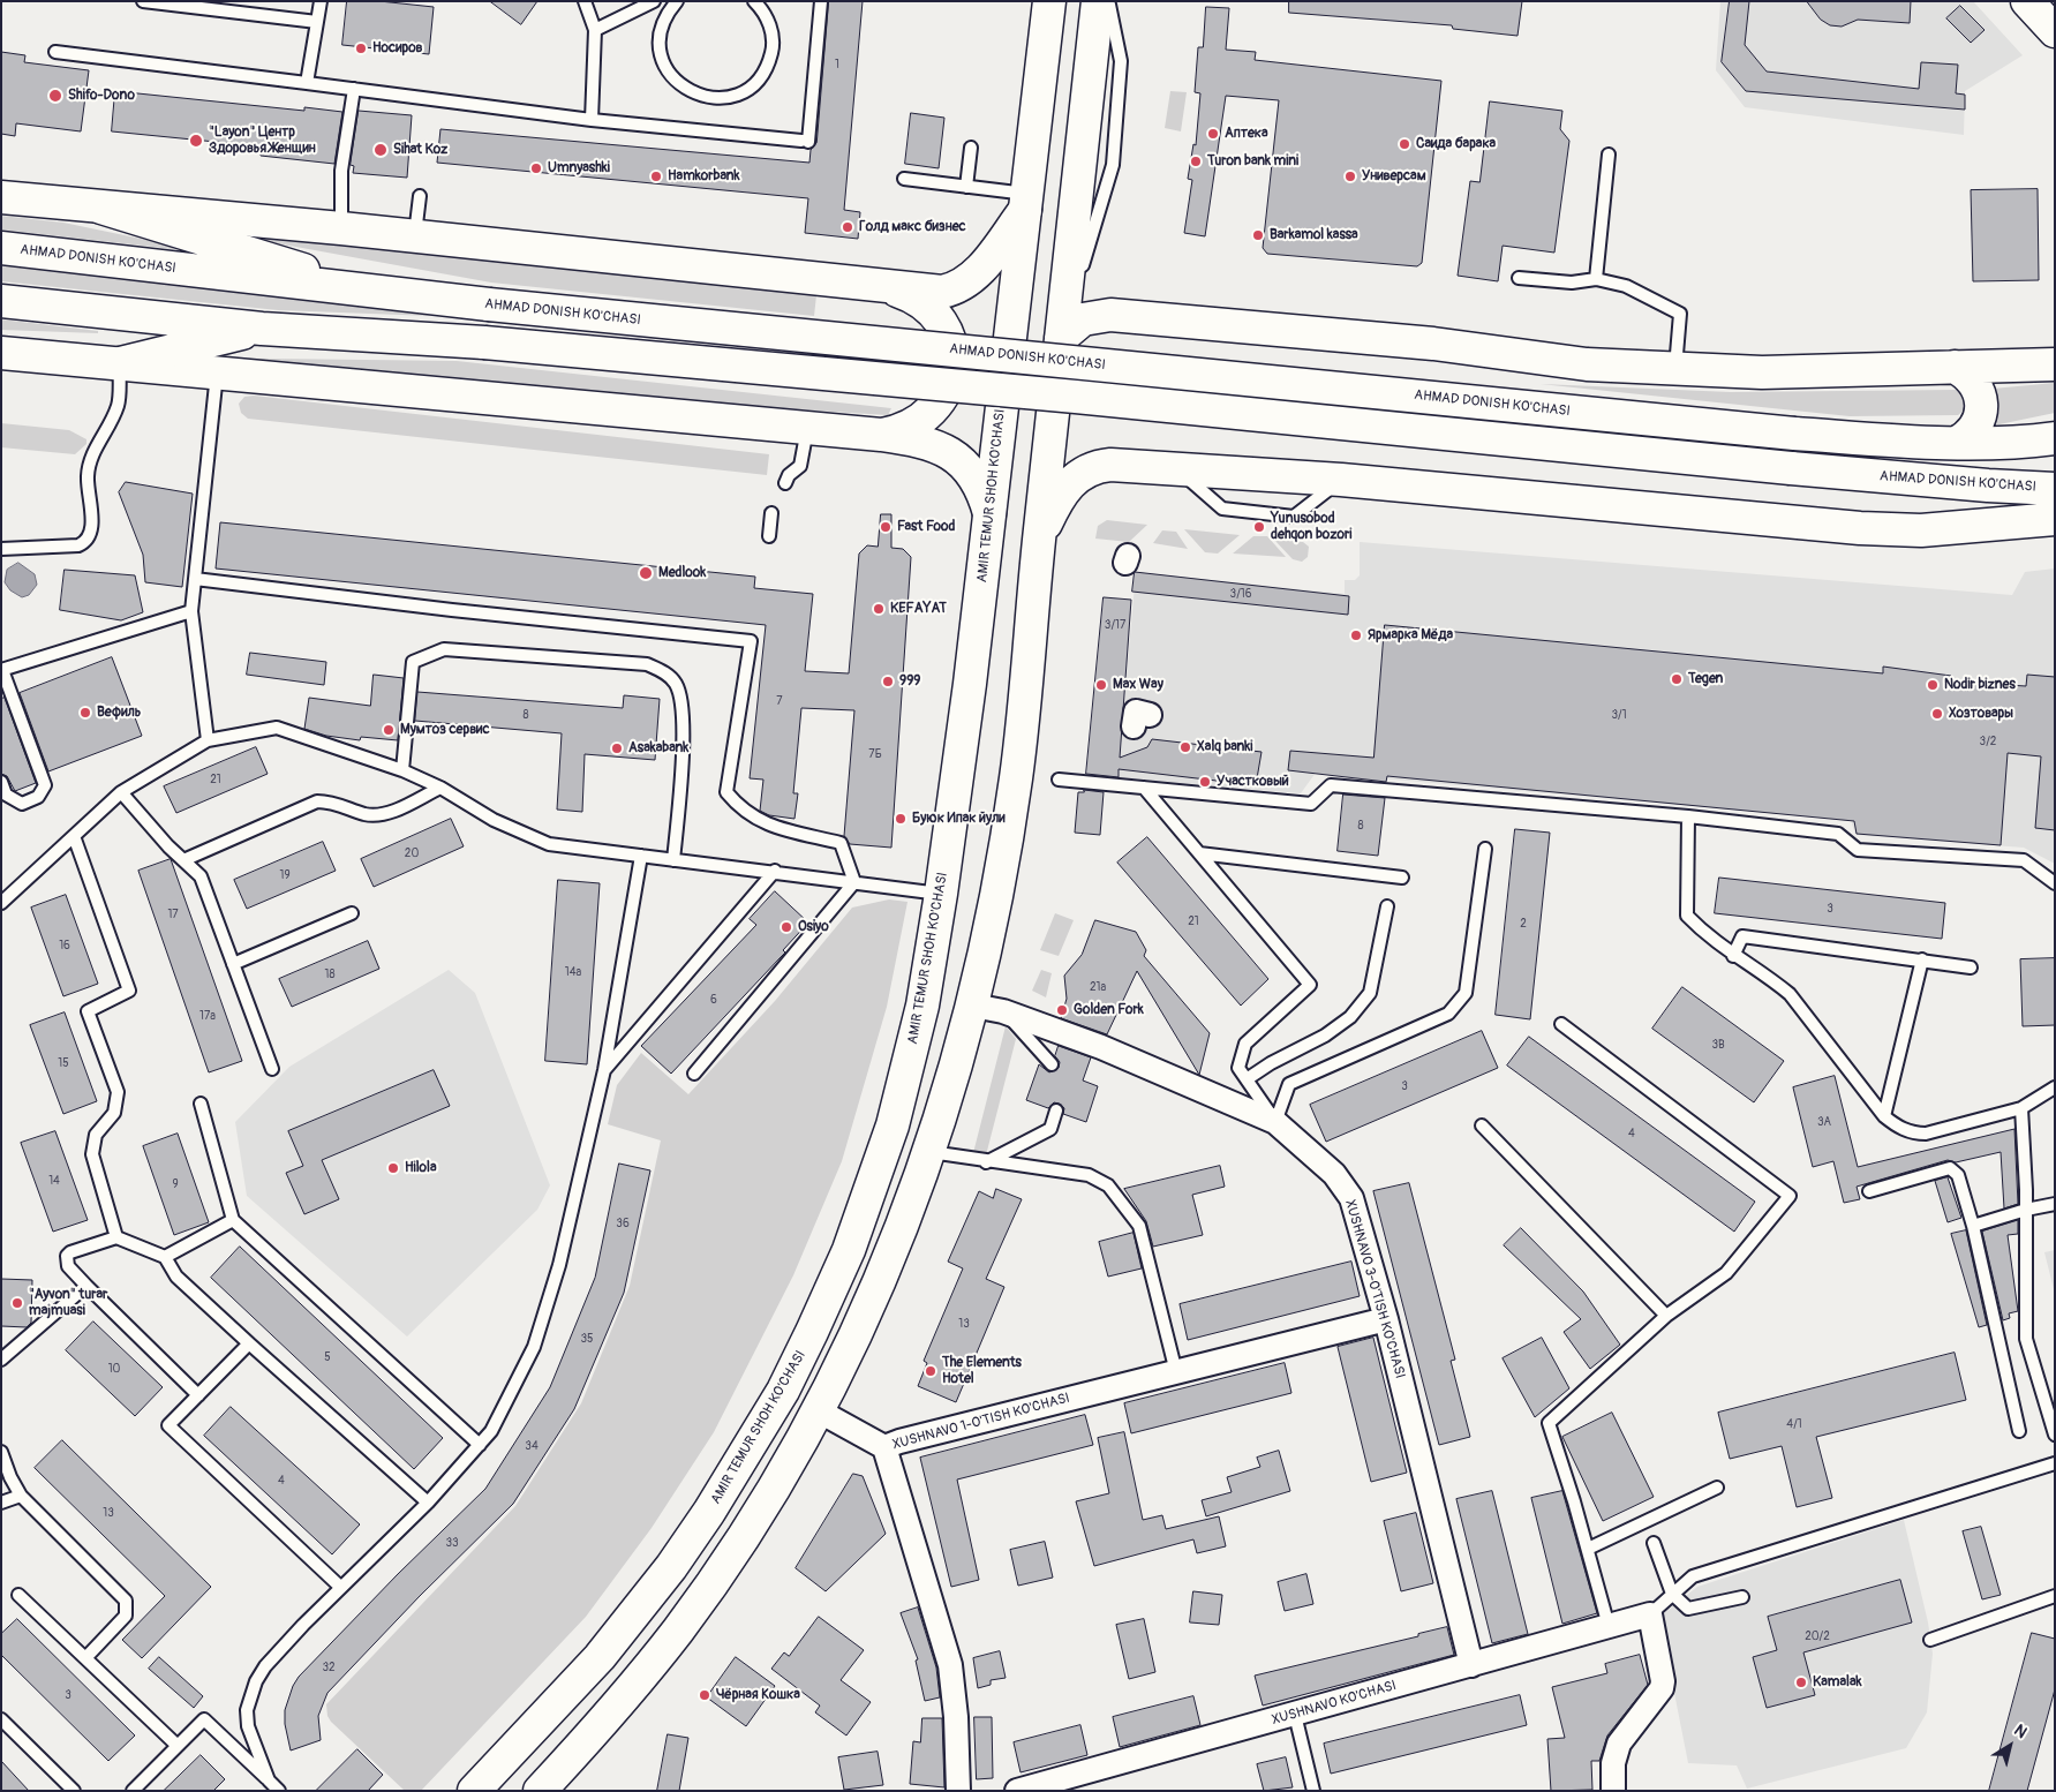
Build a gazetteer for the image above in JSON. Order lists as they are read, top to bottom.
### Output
{
  "streets": {
    "main road": ["AHMAD DONISH KO'CHASI", "AMIR TEMUR SHOH KO'CHASI"],
    "street": ["XUSHNAVO 3-O'TISH KO'CHASI", "XUSHNAVO 1-O'TISH KO'CHASI", "XUSHNAVO KO'CHASI"]
  },
  "crossings": [
    ["XUSHNAVO 3-O'TISH KO'CHASI", "XUSHNAVO 1-O'TISH KO'CHASI"],
    ["XUSHNAVO 3-O'TISH KO'CHASI", "XUSHNAVO KO'CHASI"]
  ],
  "places": [
    "Носиров",
    "Shifo-Dono",
    "Аптека",
    "\"Layon\" Центр Здоровья Женщин",
    "Саида барака",
    "Sihat Koz",
    "Turon bank mini",
    "Umnyashki",
    "Hamkorbank",
    "Универсам",
    "Голд макс бизнес",
    "Barkamol kassa",
    "Fast Food",
    "Yunusobod dehqon bozori",
    "Medlook",
    "KEFAYAT",
    "Ярмарка Мёда",
    "Tegen",
    "999",
    "Max Way",
    "Nodir biznes",
    "Вефиль",
    "Хозтовары",
    "Мумтоз сервис",
    "Xalq banki",
    "Asakabank",
    "Участковый",
    "Буюк Ипак йули",
    "Osiyo",
    "Golden Fork",
    "Hilola",
    "\"Ayvon\" turar majmuasi",
    "The Elements Hotel",
    "Kamalak",
    "Чёрная Кошка"
  ],
  "house_numbers": [
    "1",
    "3/16",
    "3/17",
    "7",
    "8",
    "3/1",
    "3/2",
    "7Б",
    "21",
    "8",
    "20",
    "19",
    "3",
    "17",
    "21",
    "2",
    "16",
    "14а",
    "18",
    "21а",
    "6",
    "17а",
    "3B",
    "15",
    "3",
    "3A",
    "4",
    "14",
    "9",
    "36",
    "13",
    "35",
    "5",
    "10",
    "4/1",
    "34",
    "4",
    "13",
    "33",
    "20/2",
    "32",
    "3"
  ],
  "north": "top right"
}
